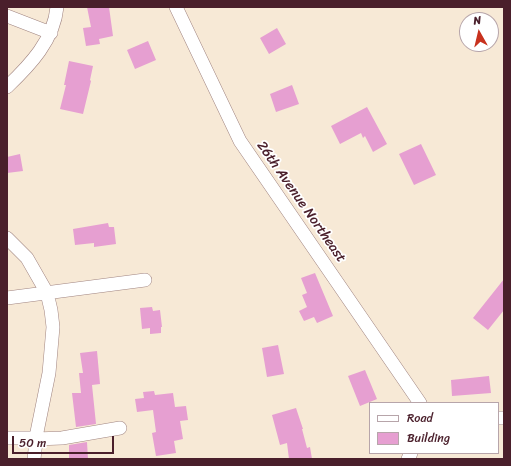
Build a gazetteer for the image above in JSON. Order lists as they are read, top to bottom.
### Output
{
  "streets": {
    "street": ["26th Avenue Northeast"]
  },
  "legend": ["Road", "Building"],
  "scale_bar": "50 m",
  "north": "top"
}
